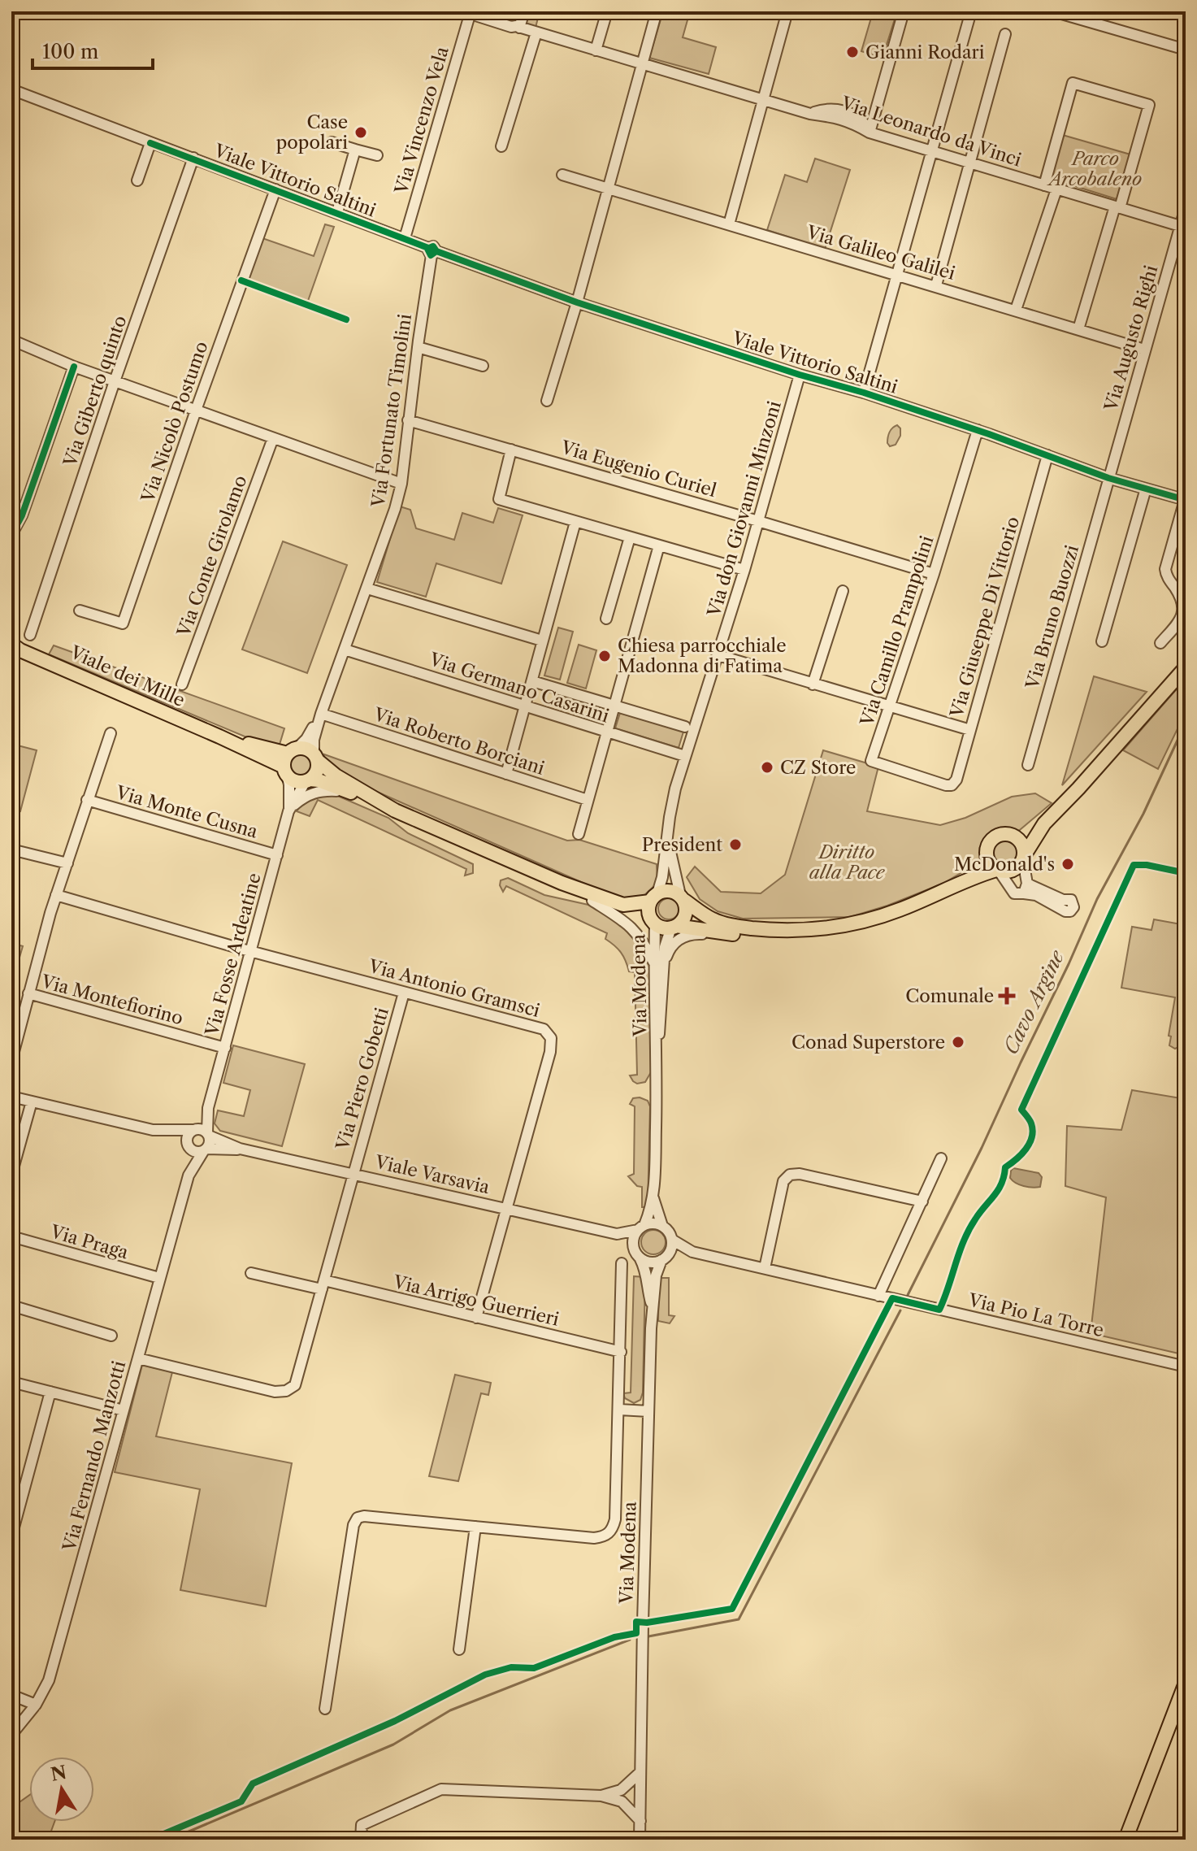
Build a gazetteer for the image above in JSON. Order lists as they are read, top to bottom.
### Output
{
  "streets": {
    "main road": ["Viale dei Mille"],
    "street": [
      "Via Vincenzo Vela",
      "Via Leonardo da Vinci",
      "Viale Vittorio Saltini",
      "Via Galileo Galilei",
      "Via Augusto Righi",
      "Via Giberto quinto",
      "Via Fortunato Timolini",
      "Via Nicolò Postumo",
      "Via Eugenio Curiel",
      "Via don Giovanni Minzoni",
      "Via Conte Girolamo",
      "Via Giuseppe Di Vittorio",
      "Via Bruno Buozzi",
      "Via Camillo Prampolini",
      "Via Germano Casarini",
      "Via Roberto Borciani",
      "Via Monte Cusna",
      "Via Fosse Ardeatine",
      "Via Modena",
      "Via Antonio Gramsci",
      "Via Montefiorino",
      "Via Piero Gobetti",
      "Viale Varsavia",
      "Via Praga",
      "Via Arrigo Guerrieri",
      "Via Pio La Torre",
      "Via Fernando Manzotti"
    ]
  },
  "crossings": [
    ["Via Vincenzo Vela", "Viale Vittorio Saltini"],
    ["Via Leonardo da Vinci", "Via Augusto Righi"],
    ["Viale Vittorio Saltini", "Via Augusto Righi"],
    ["Viale Vittorio Saltini", "Via Giberto quinto"],
    ["Viale Vittorio Saltini", "Via Fortunato Timolini"],
    ["Viale Vittorio Saltini", "Via Nicolò Postumo"],
    ["Viale Vittorio Saltini", "Via don Giovanni Minzoni"],
    ["Viale Vittorio Saltini", "Via Giuseppe Di Vittorio"],
    ["Viale Vittorio Saltini", "Via Bruno Buozzi"],
    ["Viale Vittorio Saltini", "Via Camillo Prampolini"],
    ["Via Galileo Galilei", "Via Augusto Righi"],
    ["Via Augusto Righi", "Via Bruno Buozzi"],
    ["Via Fortunato Timolini", "Via Eugenio Curiel"],
    ["Via Fortunato Timolini", "Viale dei Mille"],
    ["Via Fortunato Timolini", "Via Germano Casarini"],
    ["Via Fortunato Timolini", "Via Roberto Borciani"],
    ["Via Fortunato Timolini", "Via Fosse Ardeatine"],
    ["Via Eugenio Curiel", "Via don Giovanni Minzoni"],
    ["Via Eugenio Curiel", "Via Camillo Prampolini"],
    ["Via don Giovanni Minzoni", "Viale dei Mille"],
    ["Via don Giovanni Minzoni", "Via Germano Casarini"],
    ["Via don Giovanni Minzoni", "Via Modena"],
    ["Via Giuseppe Di Vittorio", "Via Camillo Prampolini"],
    ["Viale dei Mille", "Via Fosse Ardeatine"],
    ["Viale dei Mille", "Via Modena"],
    ["Via Monte Cusna", "Via Fosse Ardeatine"],
    ["Via Fosse Ardeatine", "Via Antonio Gramsci"],
    ["Via Fosse Ardeatine", "Via Montefiorino"],
    ["Via Fosse Ardeatine", "Viale Varsavia"],
    ["Via Fosse Ardeatine", "Via Fernando Manzotti"],
    ["Via Modena", "Viale Varsavia"],
    ["Via Modena", "Via Pio La Torre"],
    ["Via Antonio Gramsci", "Via Piero Gobetti"],
    ["Via Antonio Gramsci", "Viale Varsavia"],
    ["Via Piero Gobetti", "Viale Varsavia"],
    ["Via Piero Gobetti", "Via Arrigo Guerrieri"],
    ["Via Piero Gobetti", "Via Fernando Manzotti"],
    ["Viale Varsavia", "Via Pio La Torre"],
    ["Viale Varsavia", "Via Fernando Manzotti"],
    ["Via Praga", "Via Fernando Manzotti"]
  ],
  "water": ["Cavo Argine"],
  "parks": ["Parco Arcobaleno", "Diritto alla Pace"],
  "places": {
    "other": [
      "Gianni Rodari",
      "Case popolari",
      "Chiesa parrocchiale Madonna di Fatima",
      "CZ Store",
      "President",
      "McDonald's",
      "Conad Superstore"
    ],
    "health": ["Comunale"]
  },
  "scale_bar": "100 m",
  "north": "top"
}
